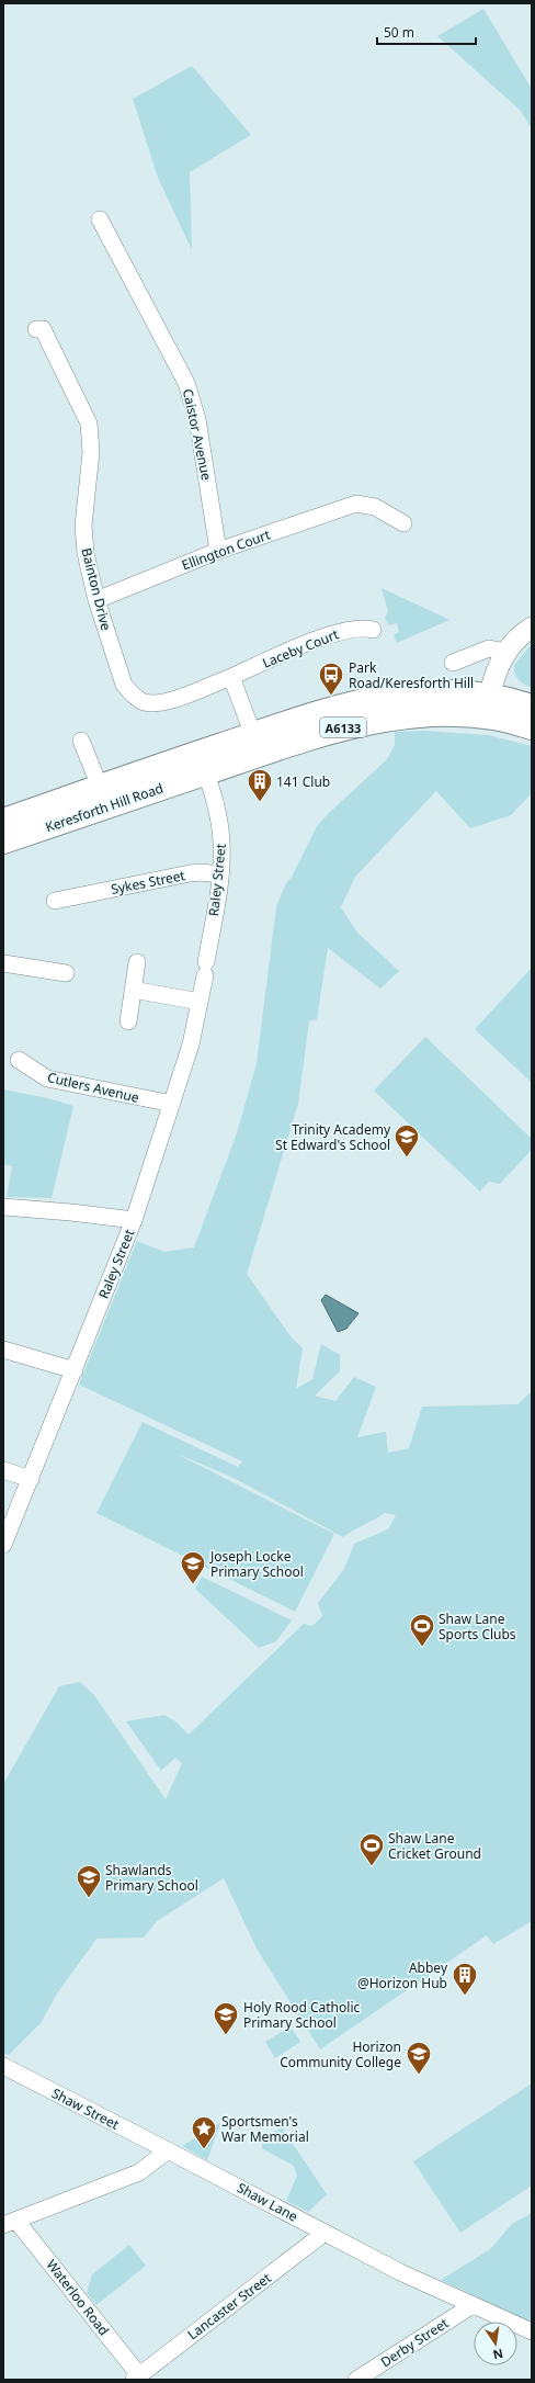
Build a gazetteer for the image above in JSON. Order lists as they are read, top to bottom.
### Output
{
  "streets": {
    "highway": ["A6133", "Keresforth Hill Road"],
    "street": [
      "Caistor Avenue",
      "Ellington Court",
      "Bainton Drive",
      "Laceby Court",
      "Raley Street",
      "Sykes Street",
      "Cutlers Avenue",
      "Shaw Street",
      "Shaw Lane",
      "Waterloo Road",
      "Lancaster Street",
      "Derby Street"
    ]
  },
  "crossings": [
    ["Caistor Avenue", "Ellington Court"],
    ["Ellington Court", "Bainton Drive"],
    ["Bainton Drive", "Laceby Court"],
    ["A6133", "Keresforth Hill Road"],
    ["Keresforth Hill Road", "Raley Street"],
    ["Raley Street", "Sykes Street"],
    ["Raley Street", "Cutlers Avenue"],
    ["Shaw Street", "Shaw Lane"],
    ["Shaw Lane", "Lancaster Street"],
    ["Shaw Lane", "Derby Street"],
    ["Waterloo Road", "Lancaster Street"]
  ],
  "places": {
    "bus stop": ["Park Road/Keresforth Hill"],
    "building": ["141 Club", "Abbey @Horizon Hub"],
    "school or university": [
      "Trinity Academy St Edward's School",
      "Joseph Locke Primary School",
      "Shawlands Primary School",
      "Holy Rood Catholic Primary School",
      "Horizon Community College"
    ],
    "sports": ["Shaw Lane Sports Clubs", "Shaw Lane Cricket Ground"],
    "place": ["Sportsmen's War Memorial"]
  },
  "scale_bar": "50 m",
  "north": "bottom"
}
